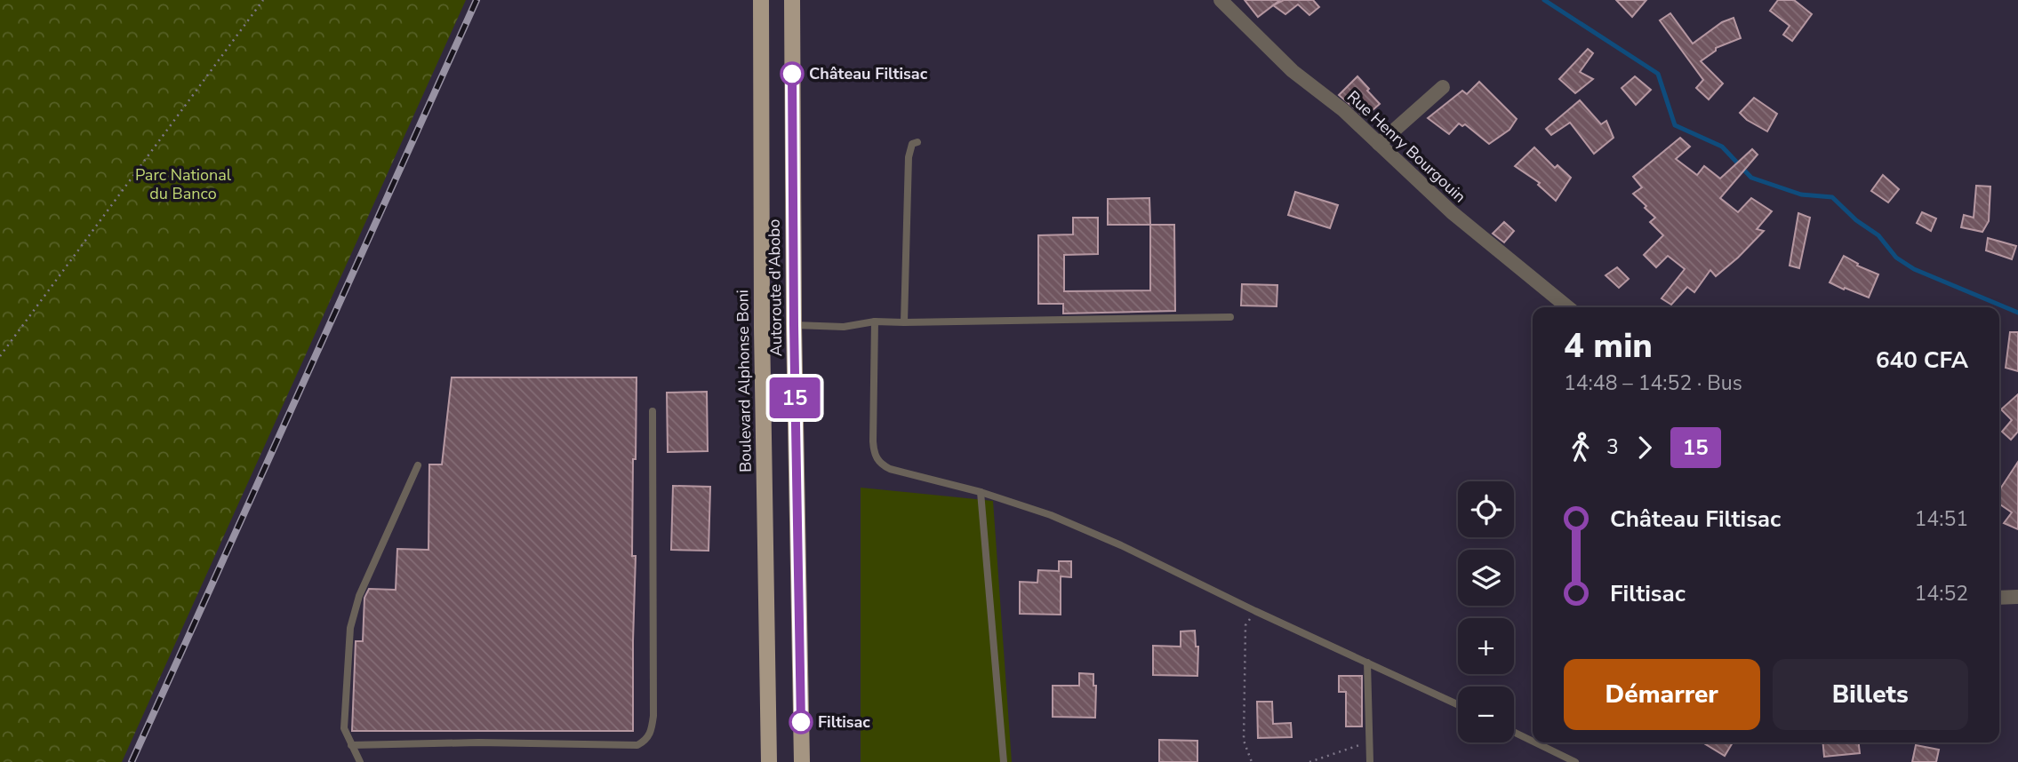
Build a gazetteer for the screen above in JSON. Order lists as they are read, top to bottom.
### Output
{
  "streets": {
    "main road": ["Autoroute d'Abobo", "Boulevard Alphonse Boni"],
    "street": ["Rue Henry Bourgouin"]
  },
  "parks": ["Parc National du Banco"],
  "places": ["Château Filtisac", "Filtisac"],
  "lines": ["bus line 15"],
  "page": {
    "on_map": "15",
    "heading": ["4 min", "14:48 – 14:52 · Bus", "640 CFA"],
    "legs": ["3", "15"],
    "map_buttons": ["+", "−"],
    "list": [
      {
        "name": "Château Filtisac",
        "value": "14:51"
      },
      {
        "name": "Filtisac",
        "value": "14:52"
      }
    ],
    "buttons": ["Démarrer", "Billets"]
  }
}
